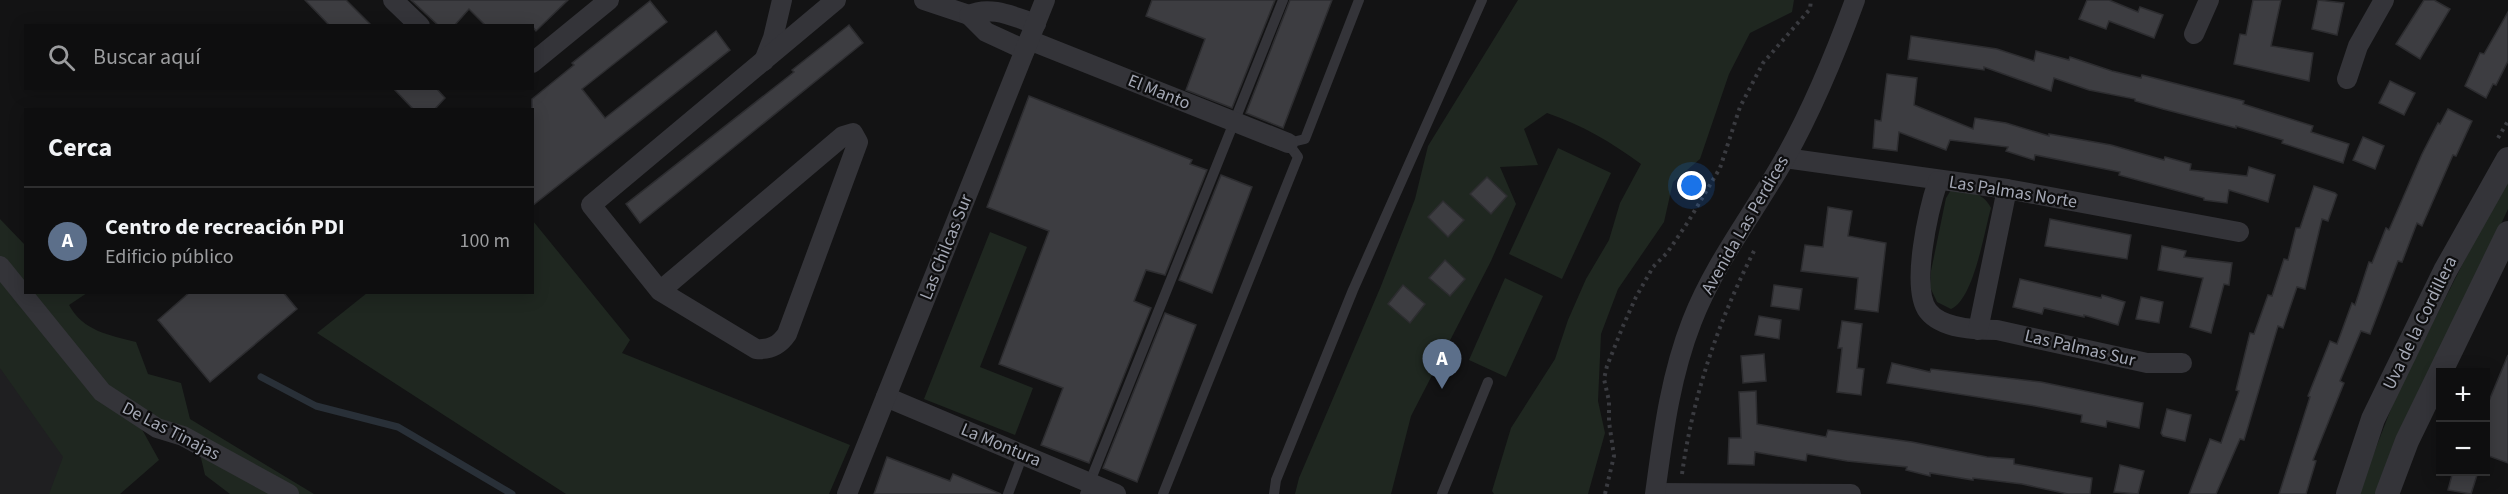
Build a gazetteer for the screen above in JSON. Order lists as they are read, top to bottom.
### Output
{
  "streets": {
    "street": [
      "El Manto",
      "Las Palmas Norte",
      "Avenida Las Perdices",
      "Las Chilcas Sur",
      "Uva de la Cordillera",
      "Las Palmas Sur",
      "De Las Tinajas",
      "La Montura"
    ]
  },
  "crossings": [
    ["El Manto", "Las Chilcas Sur"],
    ["Las Palmas Norte", "Avenida Las Perdices"],
    ["Las Palmas Norte", "Las Palmas Sur"],
    ["Las Chilcas Sur", "La Montura"]
  ],
  "page": {
    "search": "Buscar aquí",
    "heading": "Cerca",
    "list": [
      {
        "mark": "A",
        "name": "Centro de recreación PDI",
        "note": "Edificio público",
        "value": "100 m"
      }
    ],
    "pins": "A",
    "map_buttons": ["+", "−"]
  }
}
